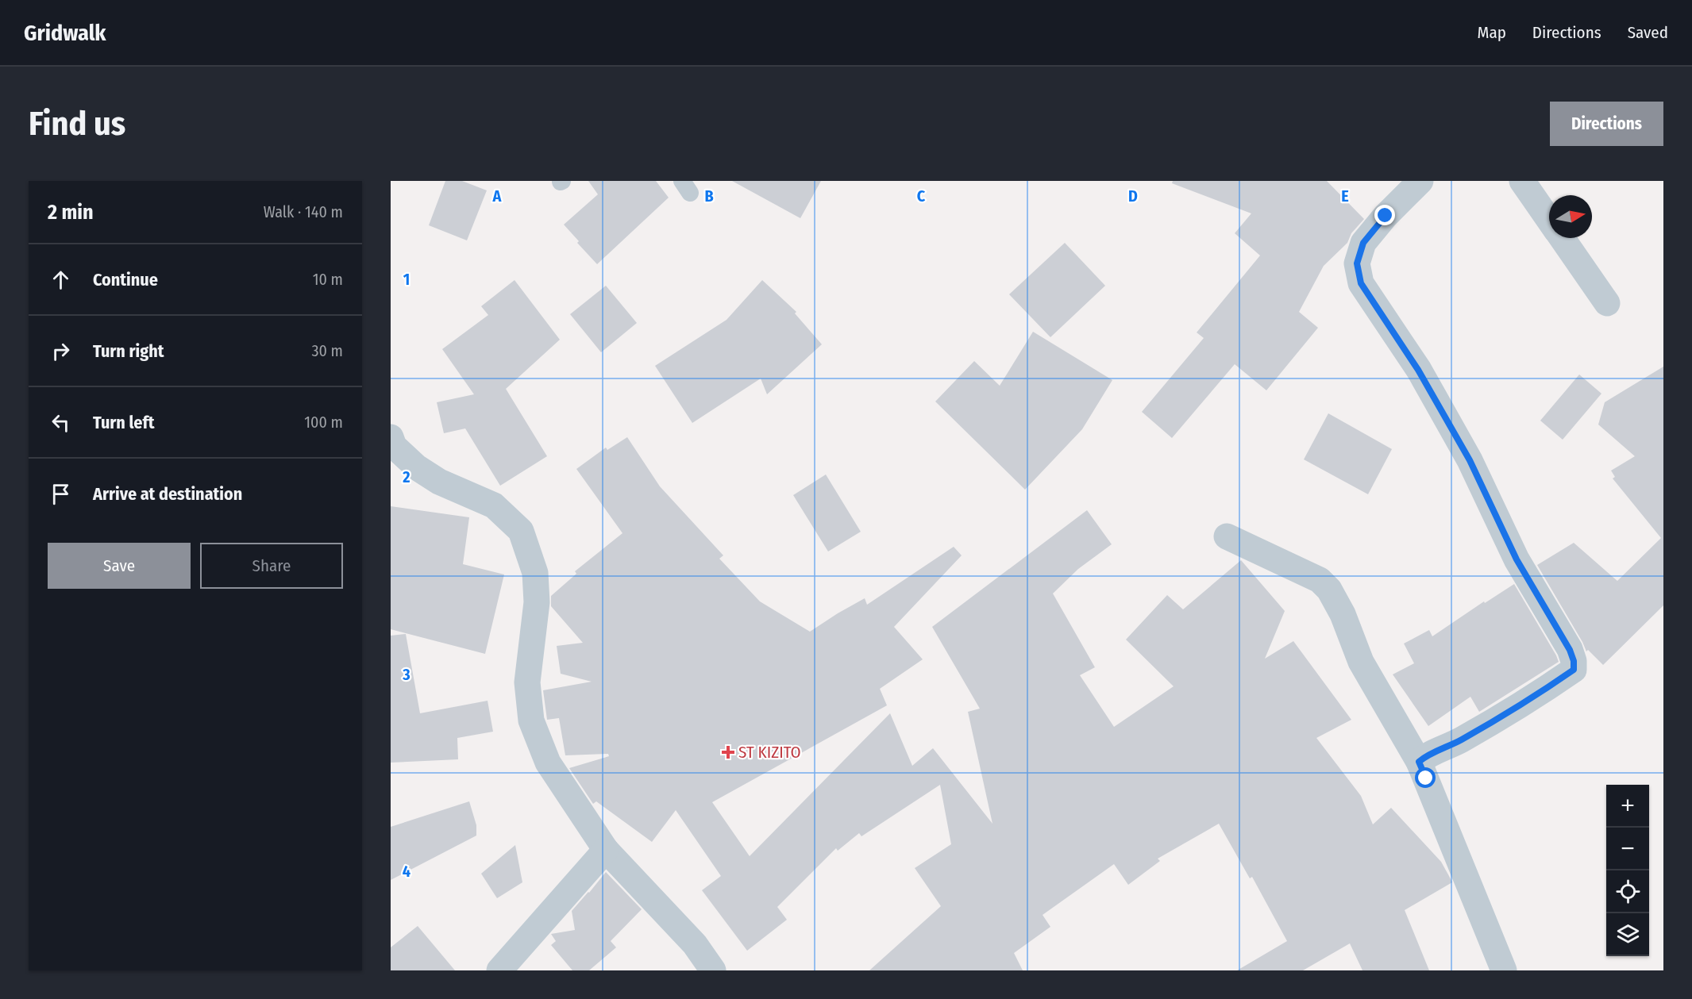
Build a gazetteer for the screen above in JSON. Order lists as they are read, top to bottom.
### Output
{
  "places": {
    "health": ["ST KIZITO"]
  },
  "north": "right",
  "page": {
    "header": "Gridwalk",
    "nav": ["Map", "Directions", "Saved"],
    "buttons": [
      "Directions",
      ["Save", "Share"]
    ],
    "title": "Find us",
    "heading": ["2 min", "Walk · 140 m"],
    "list": [
      ["Continue", "10 m"],
      ["Turn right", "30 m"],
      ["Turn left", "100 m"],
      "Arrive at destination"
    ],
    "map_buttons": ["+", "−"]
  },
  "grid": {
    "columns": [
      "A",
      "B",
      "C",
      "D",
      "E"
    ],
    "rows": [
      "1",
      "2",
      "3",
      "4"
    ]
  }
}
